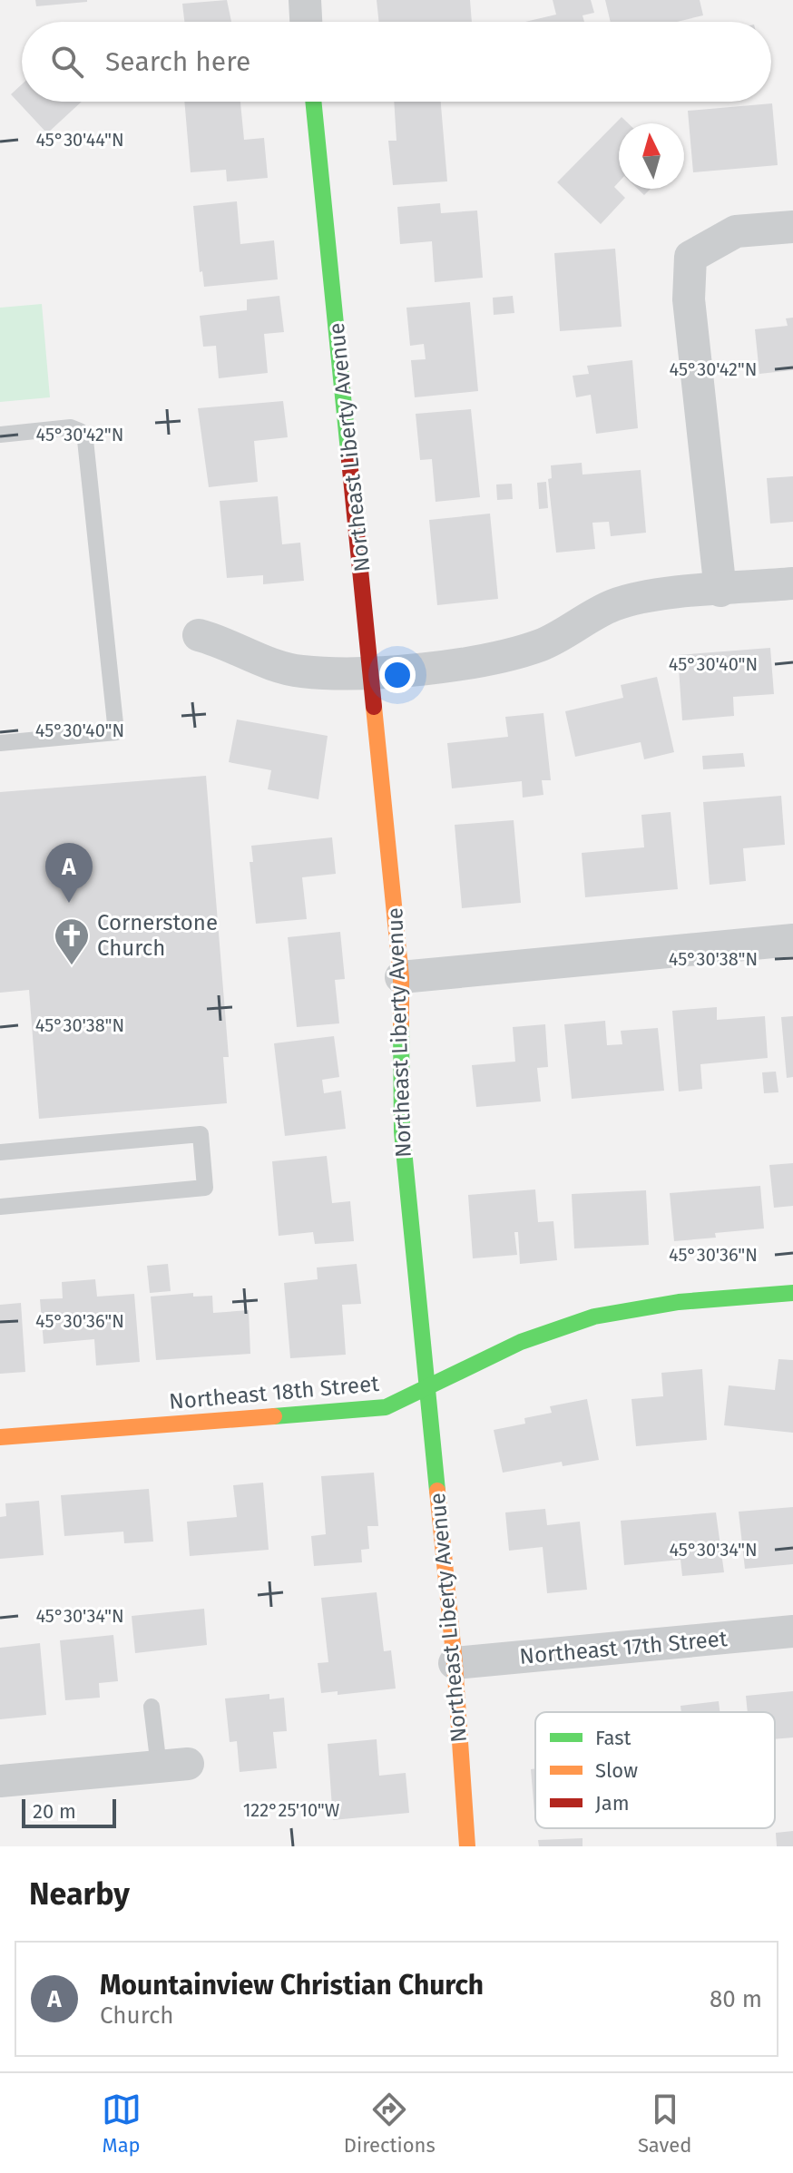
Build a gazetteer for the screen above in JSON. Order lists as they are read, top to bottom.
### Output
{
  "streets": {
    "street": ["Northeast Liberty Avenue", "Northeast 18th Street", "Northeast 17th Street"]
  },
  "crossings": [
    ["Northeast Liberty Avenue", "Northeast 18th Street"],
    ["Northeast Liberty Avenue", "Northeast 17th Street"]
  ],
  "places": {
    "church": ["Cornerstone Church"]
  },
  "legend": ["Fast", "Slow", "Jam"],
  "scale_bar": "20 m",
  "north": "top",
  "page": {
    "search": "Search here",
    "pins": "A",
    "scale": "20 m",
    "heading": "Nearby",
    "list": [
      {
        "mark": "A",
        "name": "Mountainview Christian Church",
        "note": "Church",
        "value": "80 m"
      }
    ],
    "nav": ["Map", "Directions", "Saved"]
  },
  "coordinates": [
    "45°30'44\"N",
    "45°30'42\"N",
    "45°30'40\"N",
    "45°30'38\"N",
    "45°30'36\"N",
    "45°30'34\"N",
    "122°25'10\"W"
  ]
}
